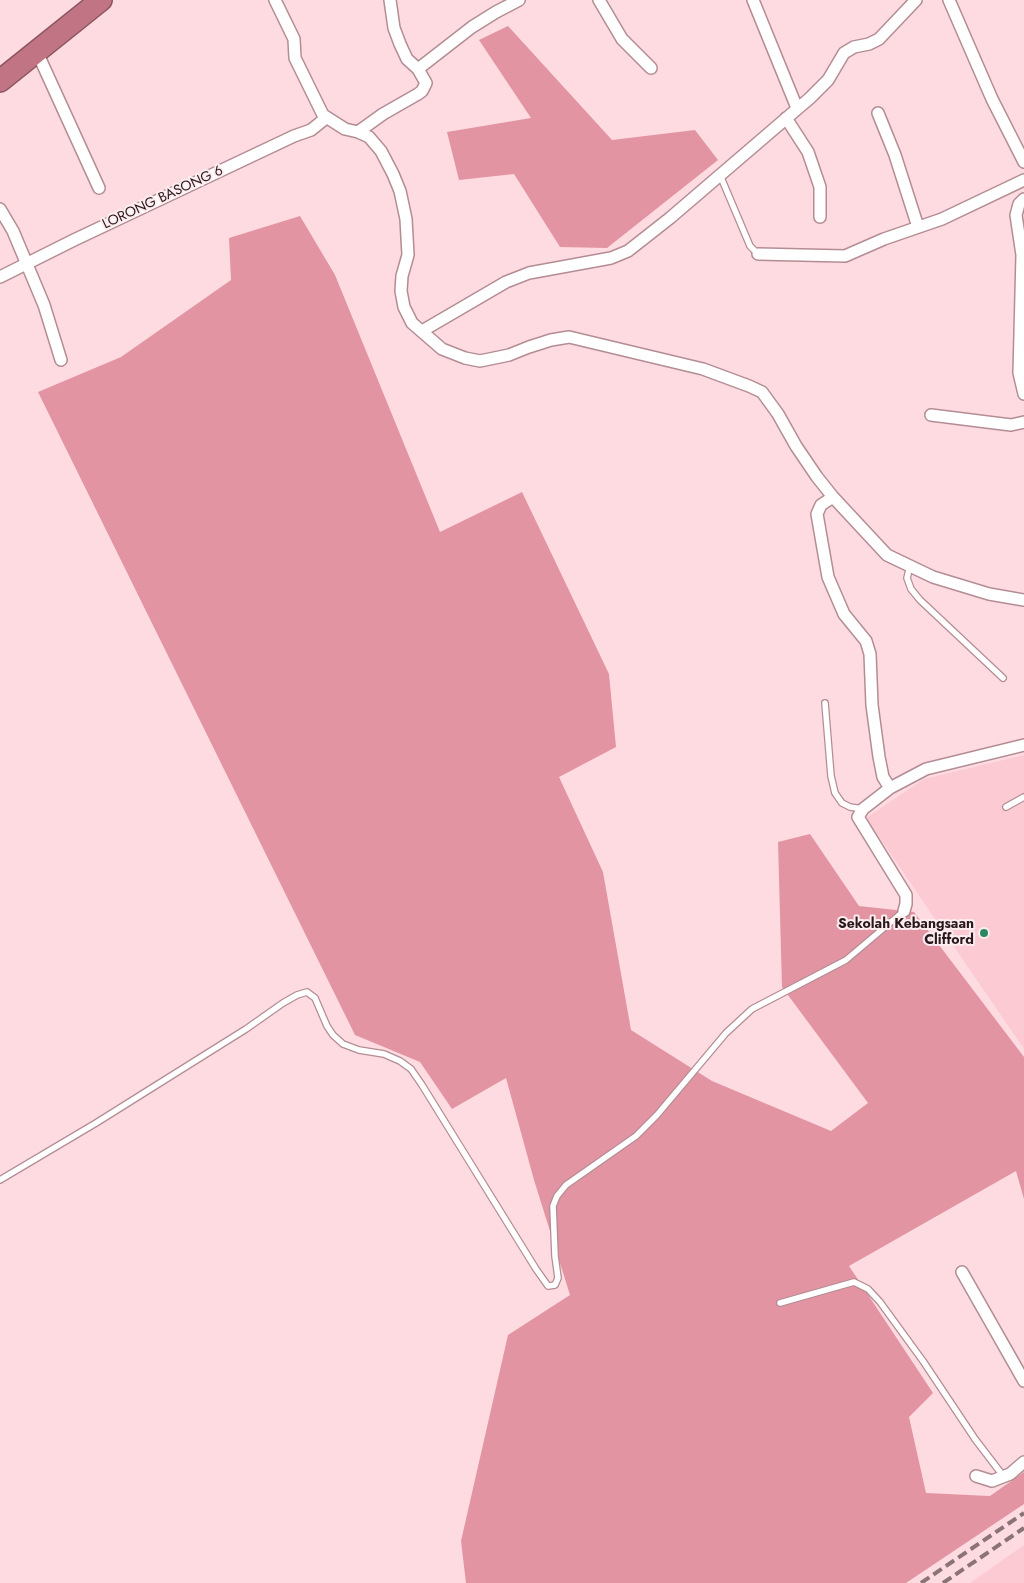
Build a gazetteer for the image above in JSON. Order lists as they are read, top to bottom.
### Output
{
  "streets": {
    "street": ["LORONG BASONG 6"]
  },
  "places": ["Sekolah Kebangsaan Clifford"]
}
